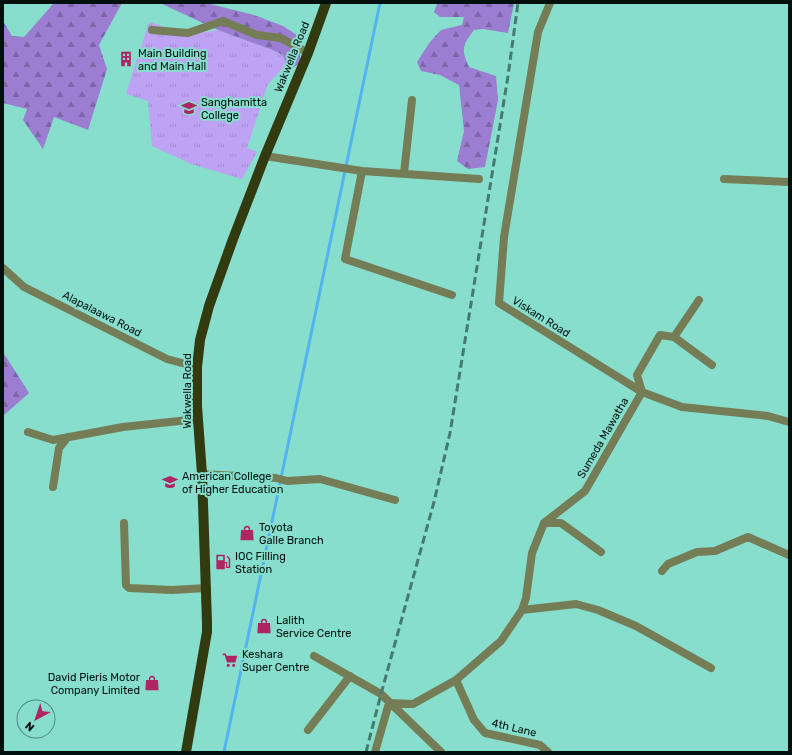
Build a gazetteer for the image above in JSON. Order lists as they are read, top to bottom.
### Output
{
  "streets": {
    "main road": ["Wakwella Road"],
    "street": [
      "Alapalaawa Road",
      "Viskam Road",
      "Sumeda Mawatha",
      "4th Lane"
    ]
  },
  "crossings": [
    ["Wakwella Road", "Alapalaawa Road"],
    ["Viskam Road", "Sumeda Mawatha"]
  ],
  "places": {
    "building": ["Main Building and Main Hall"],
    "school or university": ["Sanghamitta College", "American College of Higher Education"],
    "shop": ["Toyota Galle Branch", "Lalith Service Centre", "David Pieris Motor Company Limited"],
    "fuel station": ["IOC Filling Station"],
    "supermarket": ["Keshara Super Centre"]
  },
  "north": "bottom left"
}
